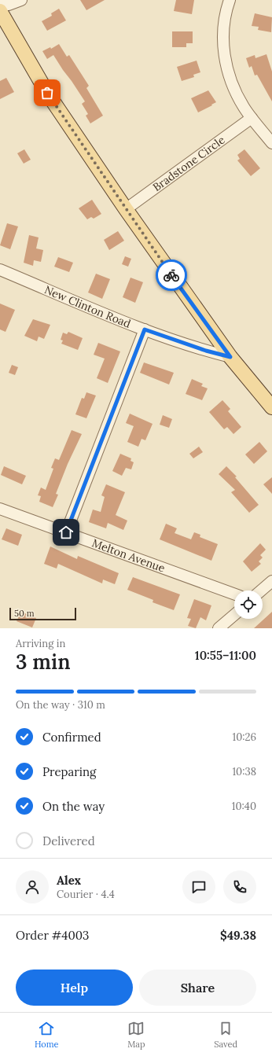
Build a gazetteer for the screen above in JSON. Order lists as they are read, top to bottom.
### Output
{
  "streets": {
    "street": ["Bradstone Circle", "New Clinton Road", "Melton Avenue"]
  },
  "scale_bar": "50 m",
  "page": {
    "scale": "50 m",
    "heading": ["3 min", "Arriving in", "10:55–11:00"],
    "panel": [
      "Alex",
      "Courier · 4.4",
      "Order #4003",
      "$49.38"
    ],
    "bar": "On the way · 310 m",
    "list": [
      ["Confirmed", "10:26"],
      ["Preparing", "10:38"],
      ["On the way", "10:40"],
      "Delivered"
    ],
    "buttons": ["Help", "Share"],
    "tabs": ["Home", "Map", "Saved"]
  }
}
